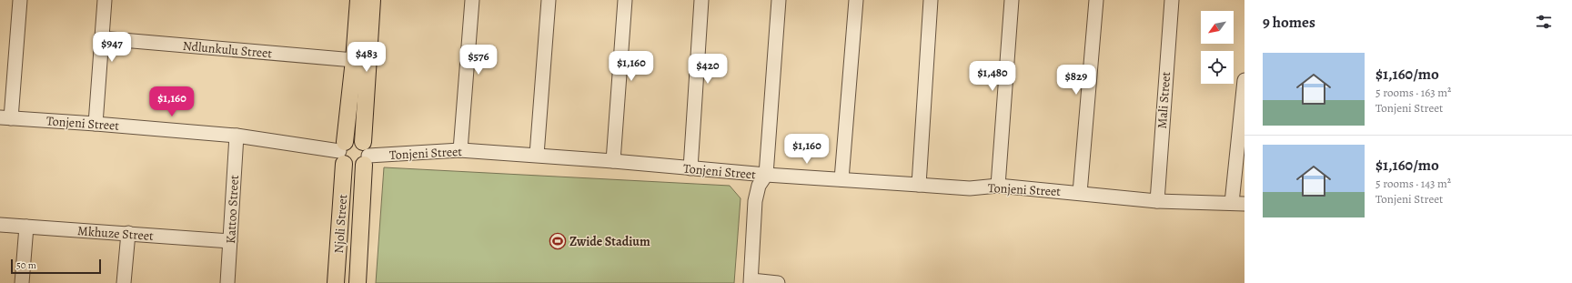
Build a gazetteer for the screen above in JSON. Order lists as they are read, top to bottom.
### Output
{
  "streets": {
    "main road": ["Njoli Street"],
    "street": [
      "Ndlunkulu Street",
      "Mali Street",
      "Tonjeni Street",
      "Kattoo Street",
      "Mkhuze Street"
    ]
  },
  "crossings": [
    ["Ndlunkulu Street", "Njoli Street"],
    ["Mali Street", "Tonjeni Street"],
    ["Tonjeni Street", "Kattoo Street"],
    ["Tonjeni Street", "Njoli Street"],
    ["Kattoo Street", "Mkhuze Street"]
  ],
  "places": {
    "sports": ["Zwide Stadium"]
  },
  "scale_bar": "50 m",
  "north": "bottom left",
  "page": {
    "heading": "9 homes",
    "price": [
      "$947",
      "$483",
      "$576",
      "$1,160",
      "$420",
      "$1,480",
      "$829",
      "$1,160",
      "$1,160"
    ],
    "list": [
      {
        "name": "$1,160/mo",
        "note": "5 rooms · 163 m² · Tonjeni Street"
      },
      {
        "name": "$1,160/mo",
        "note": "5 rooms · 143 m² · Tonjeni Street"
      }
    ],
    "scale": "50 m"
  }
}
